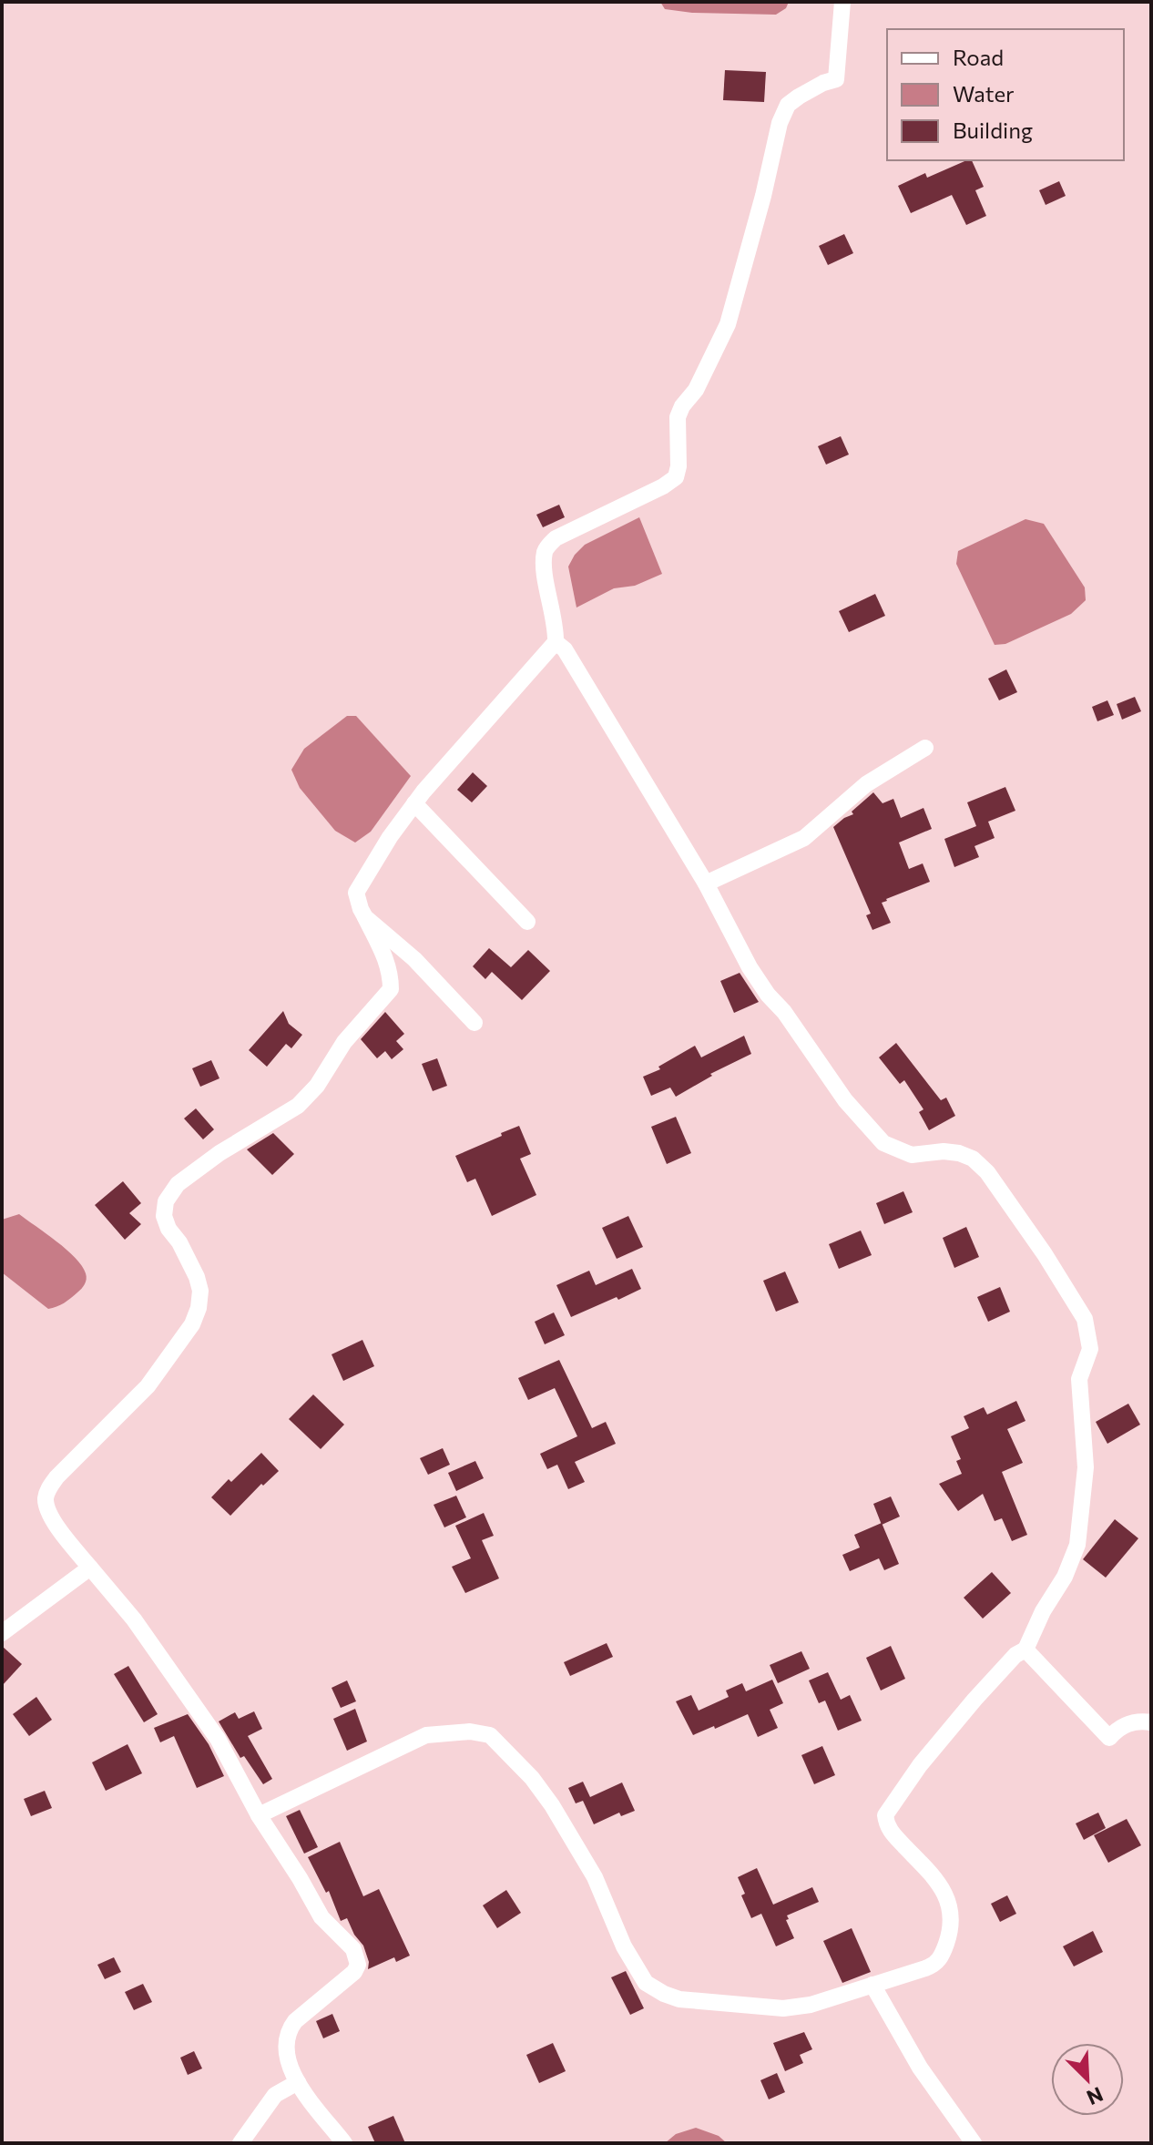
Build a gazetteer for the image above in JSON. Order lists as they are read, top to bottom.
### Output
{
  "legend": ["Road", "Water", "Building"],
  "north": "bottom right"
}
